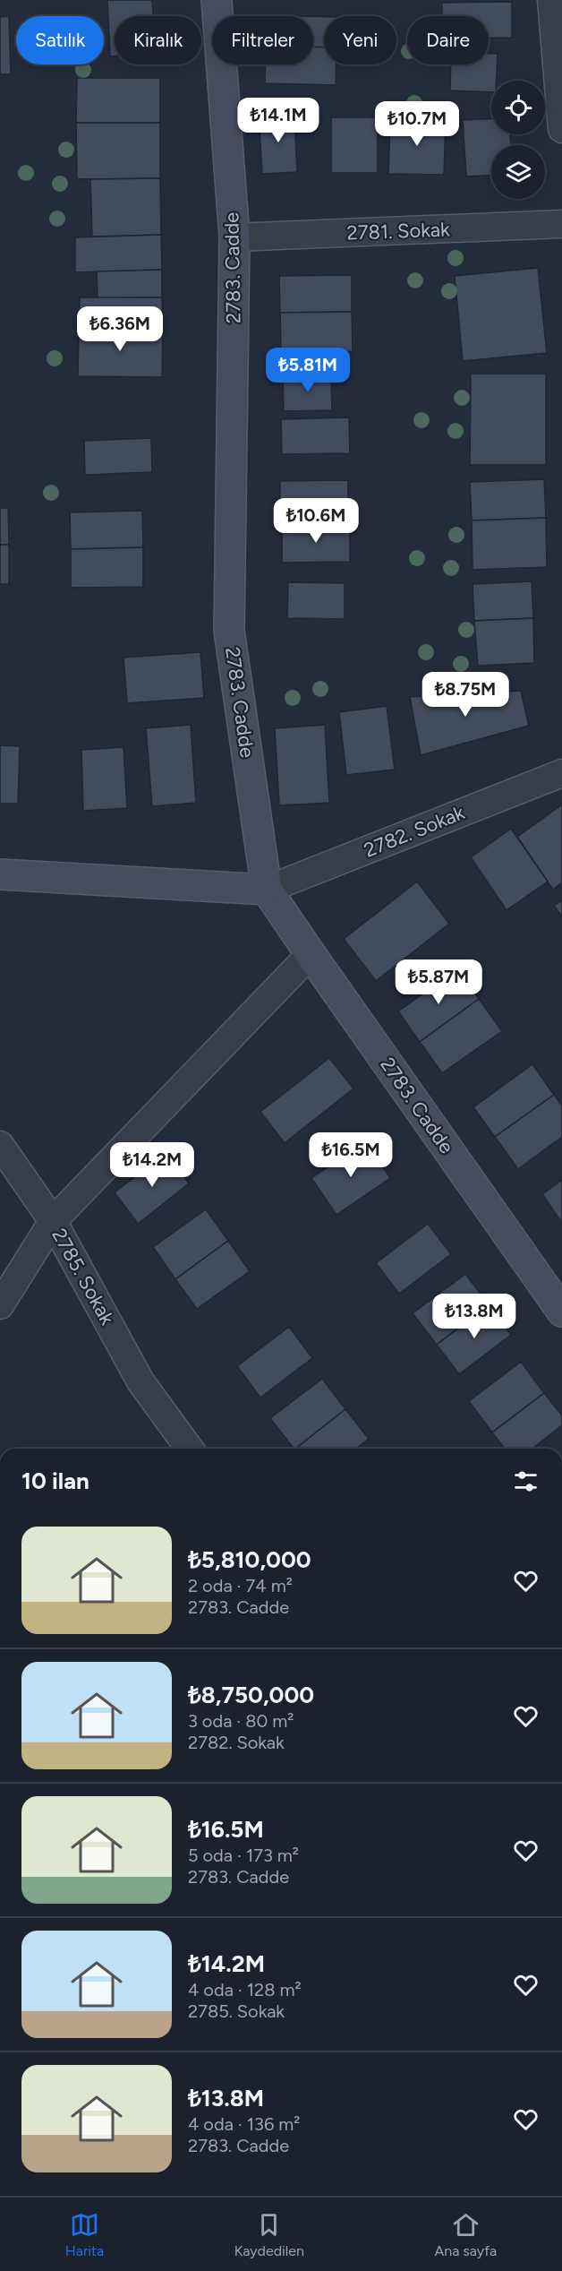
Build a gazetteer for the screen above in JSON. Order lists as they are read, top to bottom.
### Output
{
  "streets": {
    "main road": ["2783. Cadde"],
    "street": ["2781. Sokak", "2782. Sokak", "2785. Sokak"]
  },
  "crossings": [
    ["2781. Sokak", "2783. Cadde"],
    ["2783. Cadde", "2782. Sokak"],
    ["2783. Cadde", "2785. Sokak"]
  ],
  "page": {
    "chip": [
      "Satılık",
      "Kiralık",
      "Filtreler",
      "Yeni",
      "Daire"
    ],
    "price": [
      "₺14.1M",
      "₺10.7M",
      "₺6.36M",
      "₺5.81M",
      "₺10.6M",
      "₺8.75M",
      "₺5.87M",
      "₺16.5M",
      "₺14.2M",
      "₺13.8M"
    ],
    "heading": "10 ilan",
    "list": [
      {
        "name": "₺5,810,000",
        "note": "2 oda · 74 m² · 2783. Cadde"
      },
      {
        "name": "₺8,750,000",
        "note": "3 oda · 80 m² · 2782. Sokak"
      },
      {
        "name": "₺16.5M",
        "note": "5 oda · 173 m² · 2783. Cadde"
      },
      {
        "name": "₺14.2M",
        "note": "4 oda · 128 m² · 2785. Sokak"
      },
      {
        "name": "₺13.8M",
        "note": "4 oda · 136 m² · 2783. Cadde"
      }
    ],
    "tabs": ["Harita", "Kaydedilen", "Ana sayfa"]
  }
}
